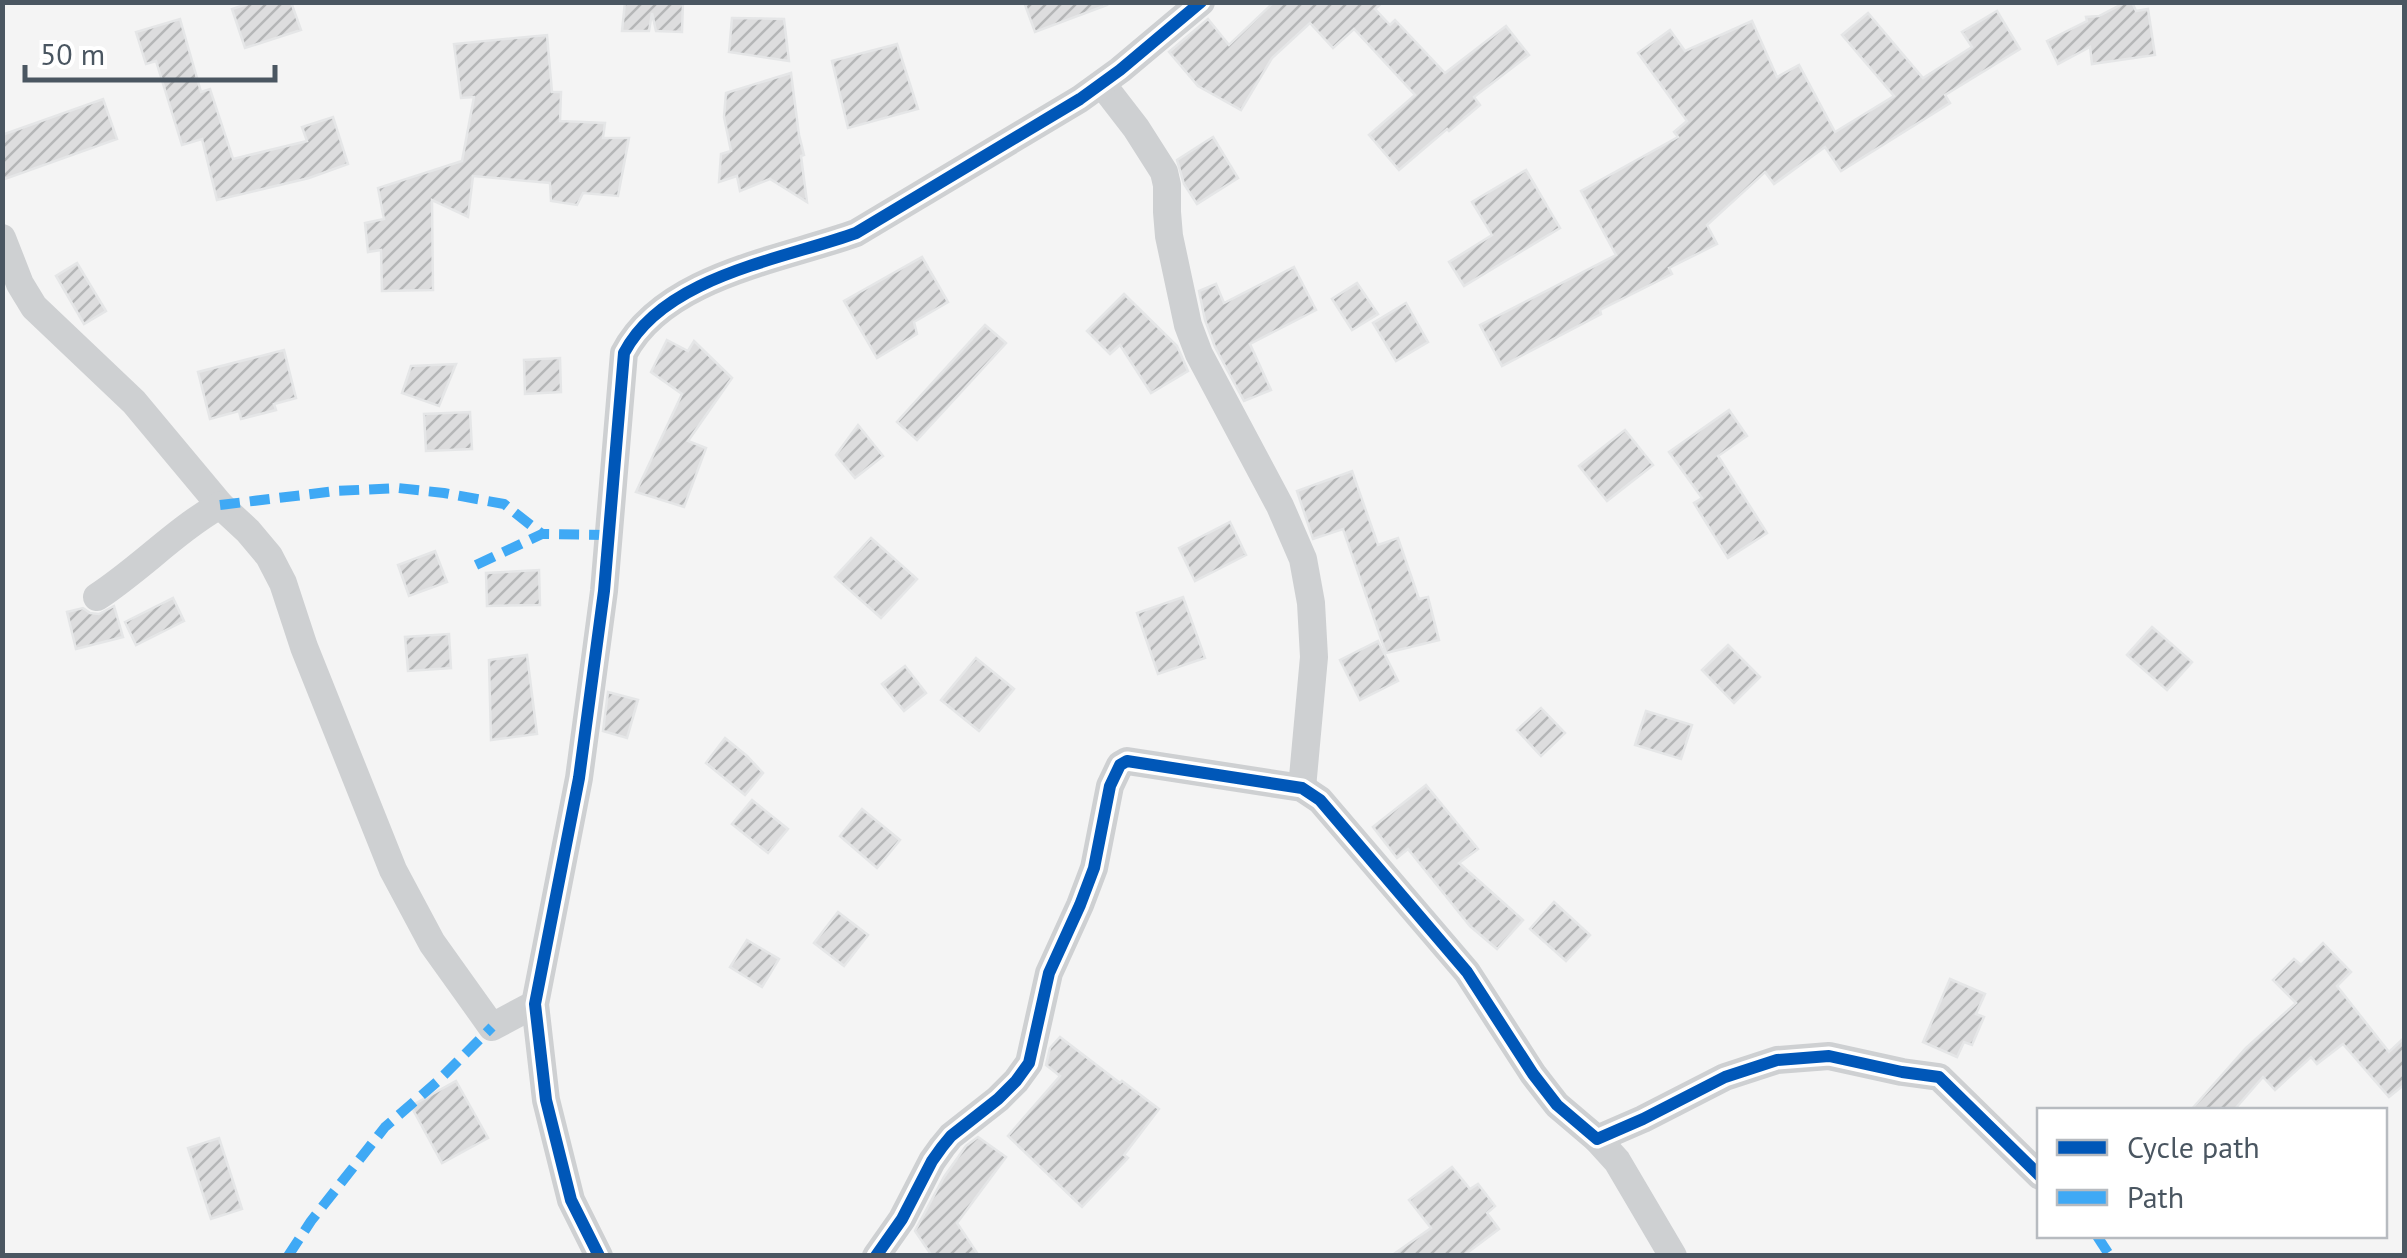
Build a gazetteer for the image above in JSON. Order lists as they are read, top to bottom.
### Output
{
  "legend": ["Cycle path", "Path"],
  "scale_bar": "50 m"
}
